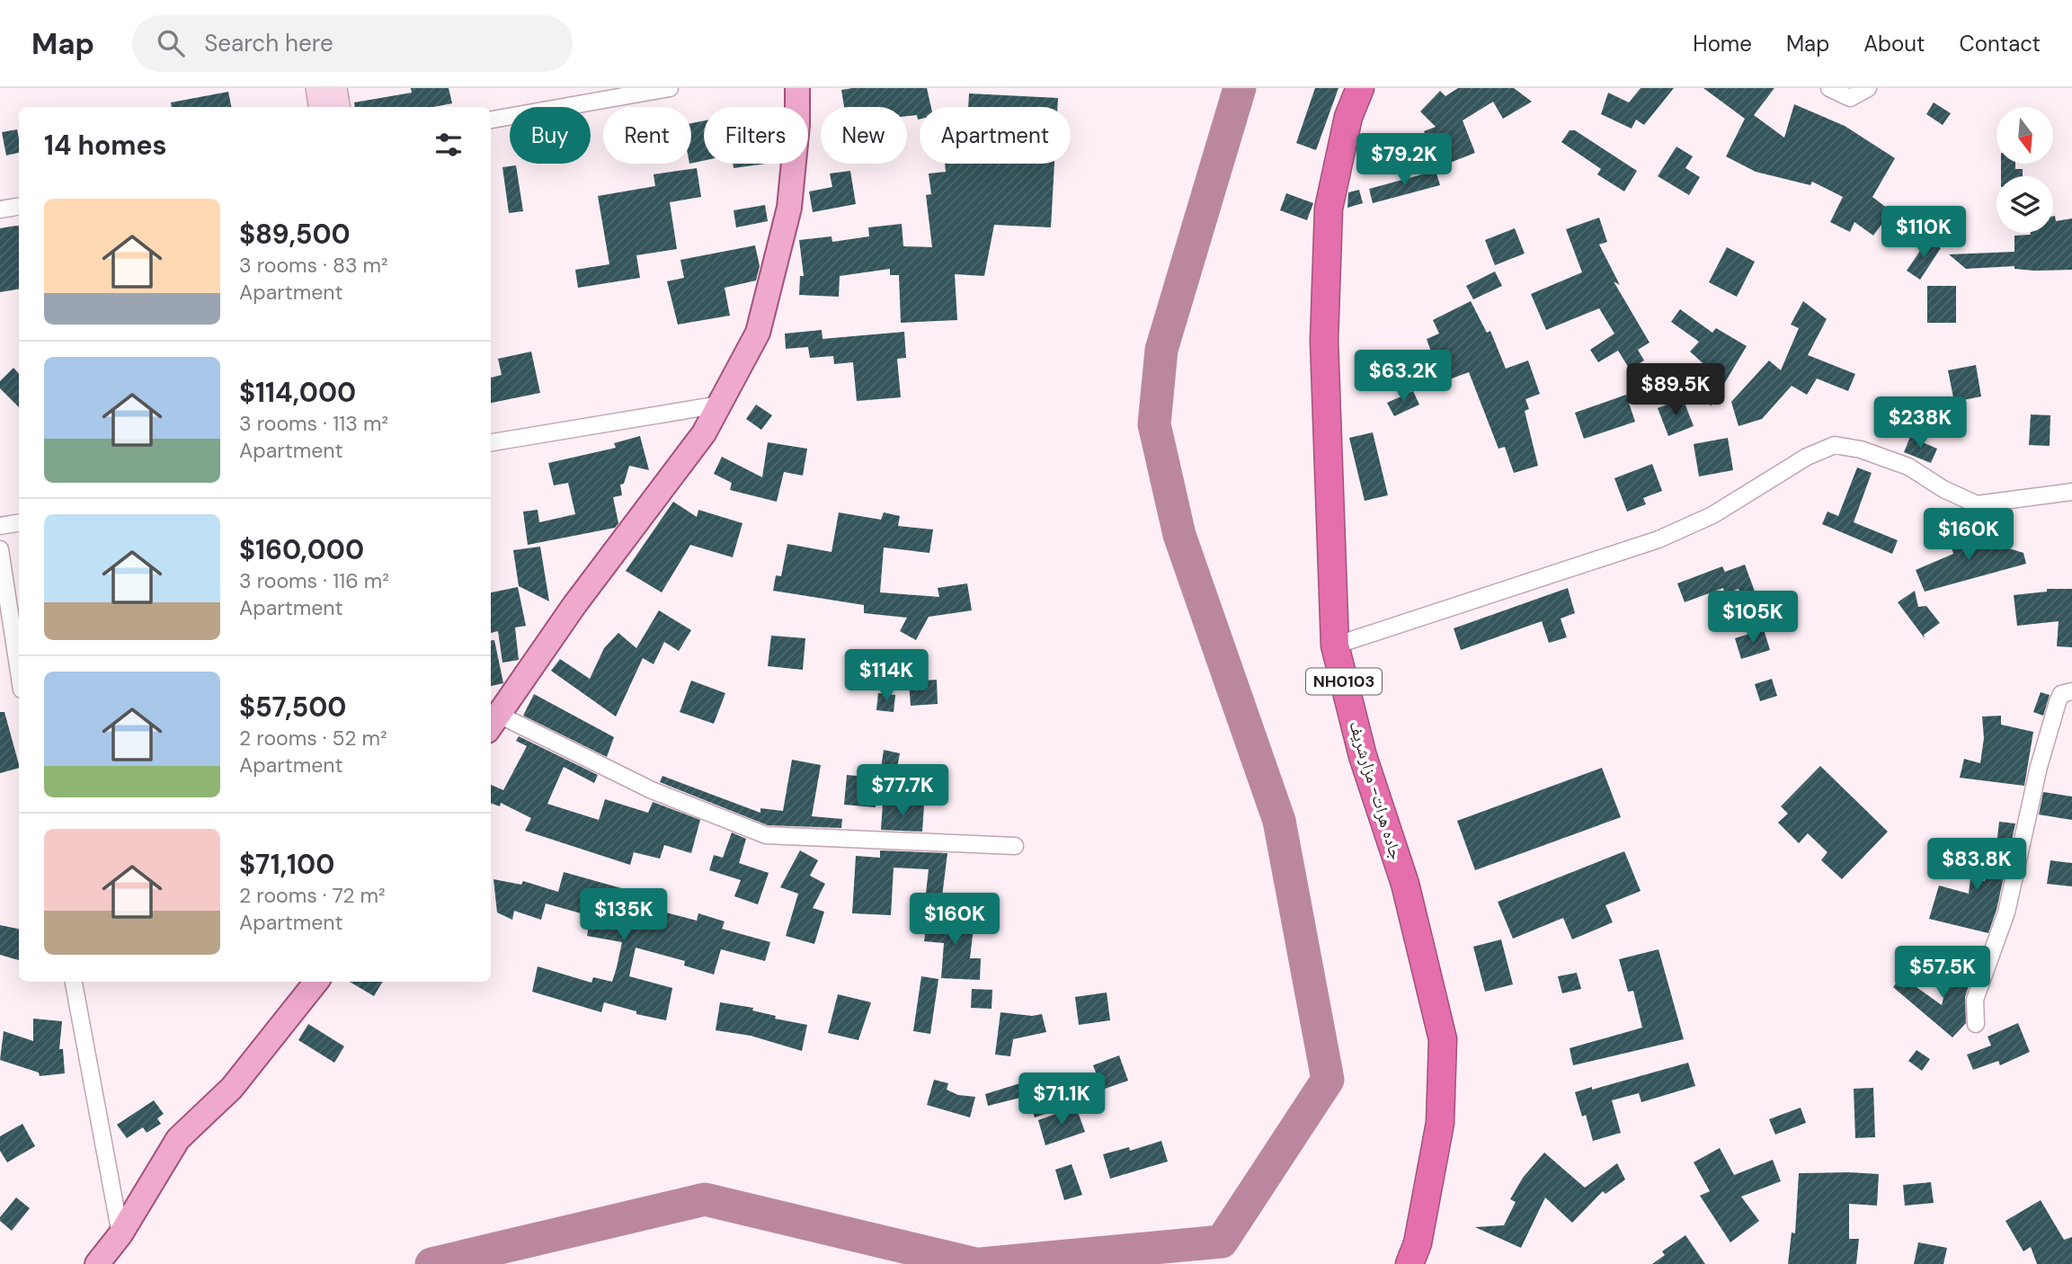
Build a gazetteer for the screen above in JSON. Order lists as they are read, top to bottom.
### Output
{
  "streets": {
    "highway": ["NH0103", "جاده هرات- مزارشریف"]
  },
  "north": "bottom",
  "page": {
    "header": "Map",
    "search": "Search here",
    "nav": [
      "Home",
      "Map",
      "About",
      "Contact"
    ],
    "chip": [
      "Buy",
      "Rent",
      "Filters",
      "New",
      "Apartment"
    ],
    "heading": "14 homes",
    "price": [
      "$79.2K",
      "$110K",
      "$63.2K",
      "$89.5K",
      "$238K",
      "$160K",
      "$105K",
      "$114K",
      "$77.7K",
      "$83.8K",
      "$135K",
      "$160K",
      "$57.5K",
      "$71.1K"
    ],
    "list": [
      {
        "name": "$89,500",
        "note": "3 rooms · 83 m² · Apartment"
      },
      {
        "name": "$114,000",
        "note": "3 rooms · 113 m² · Apartment"
      },
      {
        "name": "$160,000",
        "note": "3 rooms · 116 m² · Apartment"
      },
      {
        "name": "$57,500",
        "note": "2 rooms · 52 m² · Apartment"
      },
      {
        "name": "$71,100",
        "note": "2 rooms · 72 m² · Apartment"
      }
    ]
  }
}
